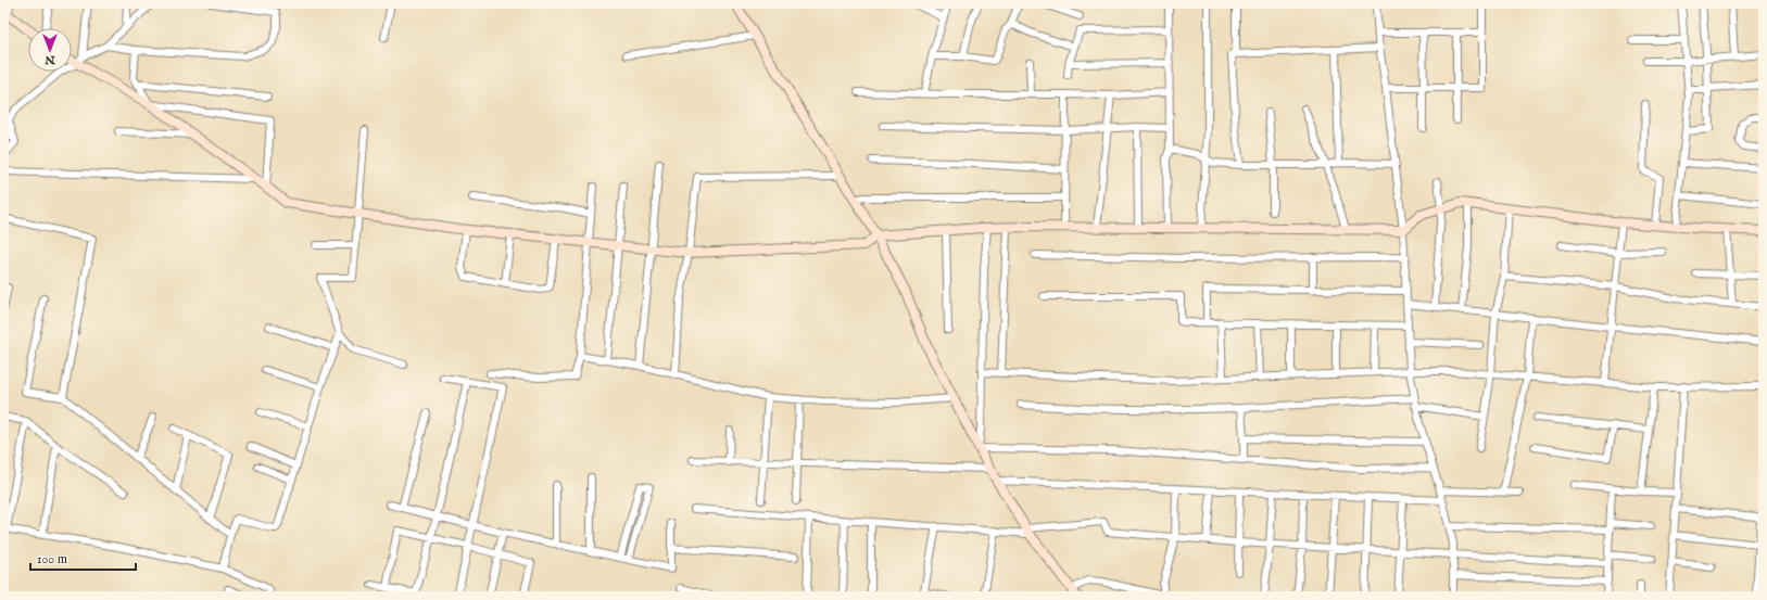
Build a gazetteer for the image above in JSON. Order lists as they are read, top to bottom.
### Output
{
  "scale_bar": "100 m",
  "north": "bottom"
}
